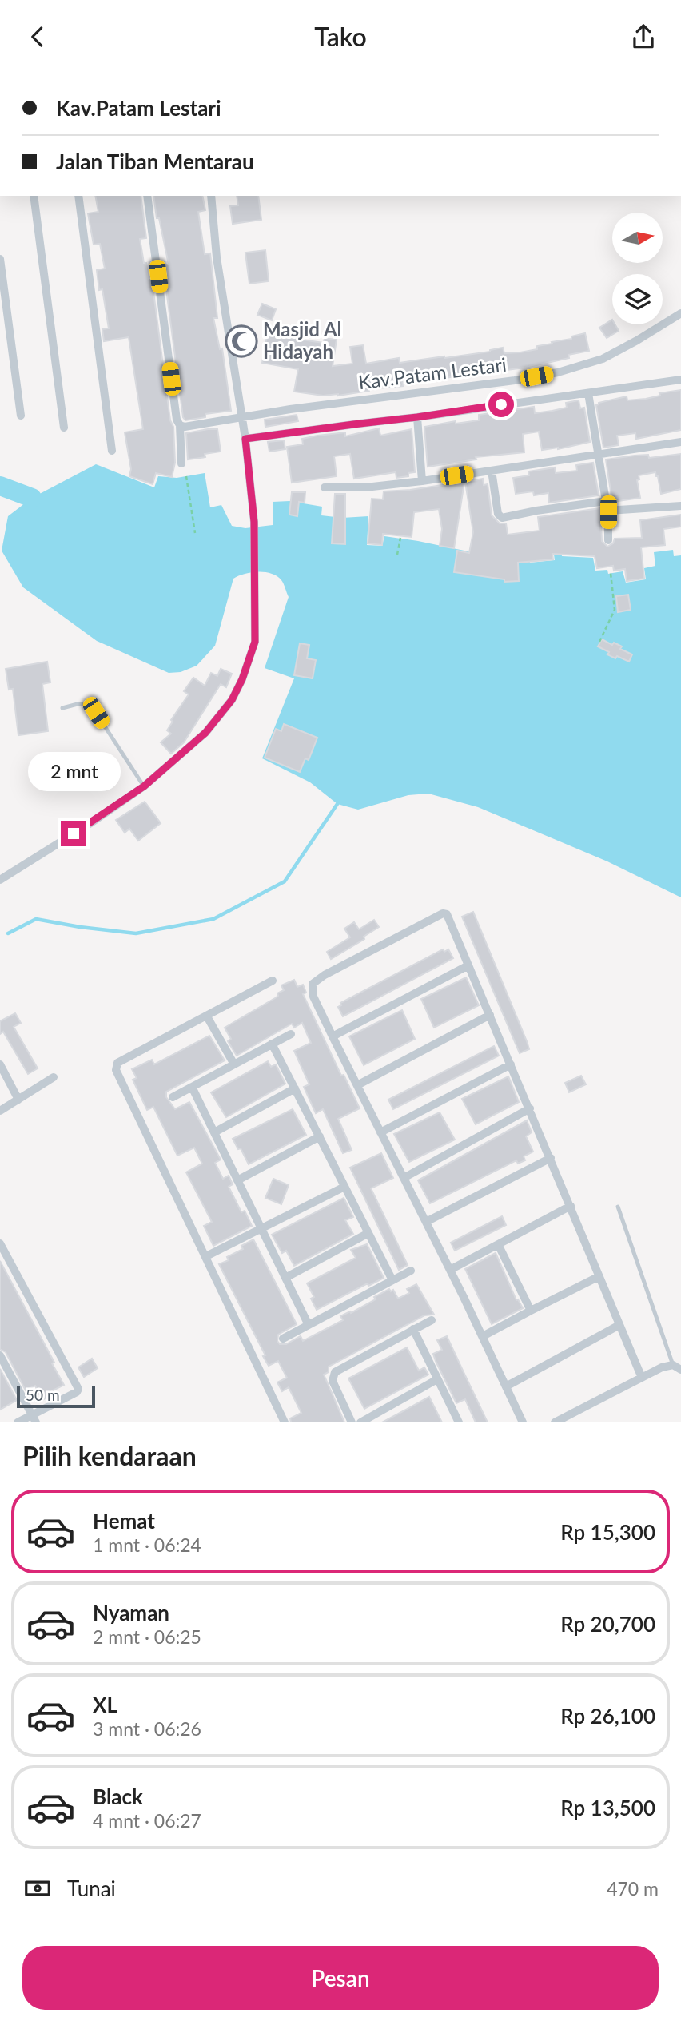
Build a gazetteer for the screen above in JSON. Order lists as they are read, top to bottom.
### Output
{
  "streets": {
    "street": ["Kav.Patam Lestari"]
  },
  "places": {
    "mosque": ["Masjid Al Hidayah"]
  },
  "scale_bar": "50 m",
  "north": "right",
  "page": {
    "header": "Tako",
    "banner": ["Kav.Patam Lestari", "Jalan Tiban Mentarau"],
    "bubble": "2 mnt",
    "scale": "50 m",
    "heading": "Pilih kendaraan",
    "list": [
      {
        "name": "Hemat",
        "note": "1 mnt · 06:24",
        "value": "Rp 15,300"
      },
      {
        "name": "Nyaman",
        "note": "2 mnt · 06:25",
        "value": "Rp 20,700"
      },
      {
        "name": "XL",
        "note": "3 mnt · 06:26",
        "value": "Rp 26,100"
      },
      {
        "name": "Black",
        "note": "4 mnt · 06:27",
        "value": "Rp 13,500"
      }
    ],
    "pay": ["Tunai", "470 m"],
    "buttons": "Pesan"
  }
}
